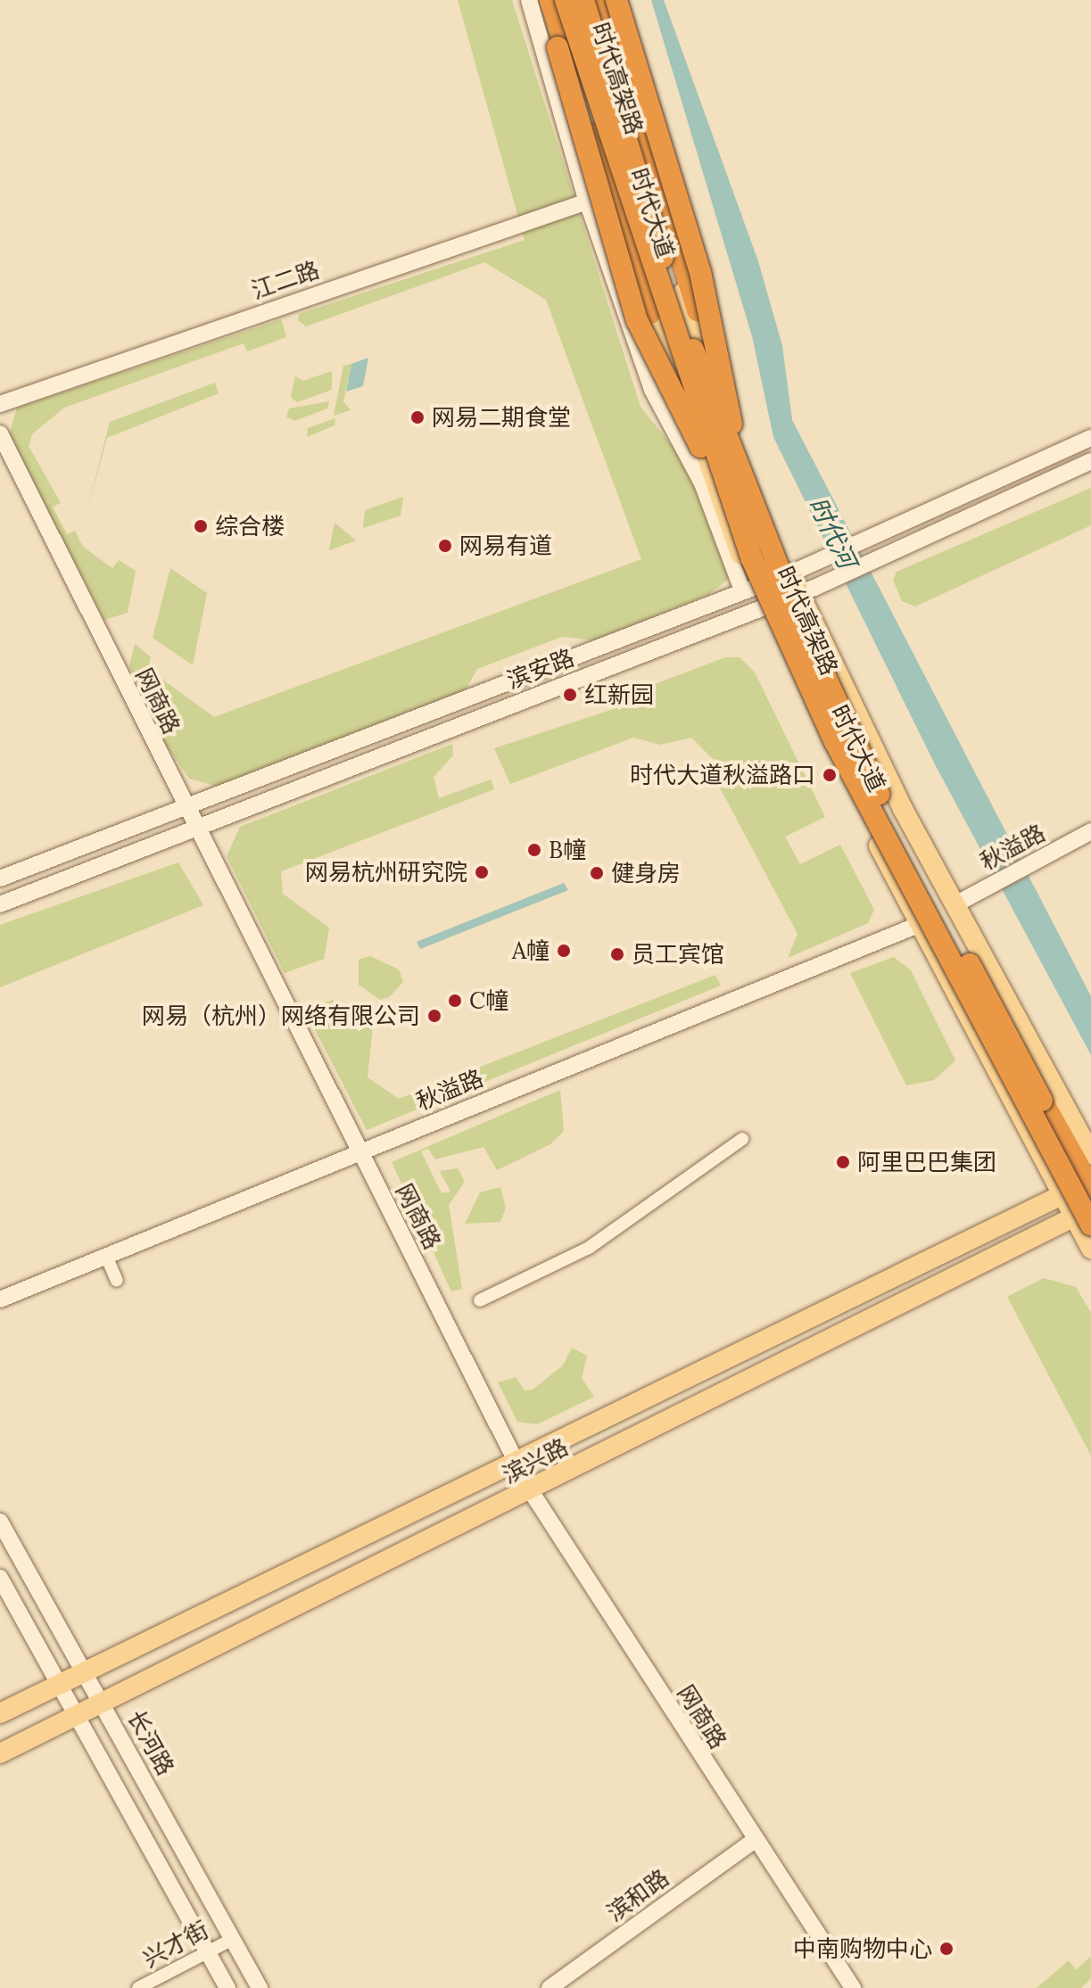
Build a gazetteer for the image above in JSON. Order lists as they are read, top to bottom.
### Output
{
  "streets": {
    "highway": ["时代高架路"],
    "main road": [
      "时代大道",
      "江二路",
      "滨安路",
      "网商路",
      "秋溢路",
      "滨兴路",
      "长河路",
      "滨和路"
    ],
    "street": ["兴才街"]
  },
  "crossings": [
    ["时代高架路", "时代大道"],
    ["时代高架路", "滨兴路"],
    ["时代大道", "滨安路"],
    ["时代大道", "秋溢路"],
    ["时代大道", "滨兴路"],
    ["滨安路", "网商路"],
    ["网商路", "秋溢路"],
    ["网商路", "滨兴路"],
    ["网商路", "滨和路"],
    ["滨兴路", "长河路"],
    ["长河路", "兴才街"]
  ],
  "water": ["时代河"],
  "places": [
    "网易二期食堂",
    "综合楼",
    "网易有道",
    "红新园",
    "时代大道秋溢路口",
    "B幢",
    "网易杭州研究院",
    "健身房",
    "A幢",
    "员工宾馆",
    "C幢",
    "网易（杭州）网络有限公司",
    "阿里巴巴集团",
    "中南购物中心"
  ]
}
